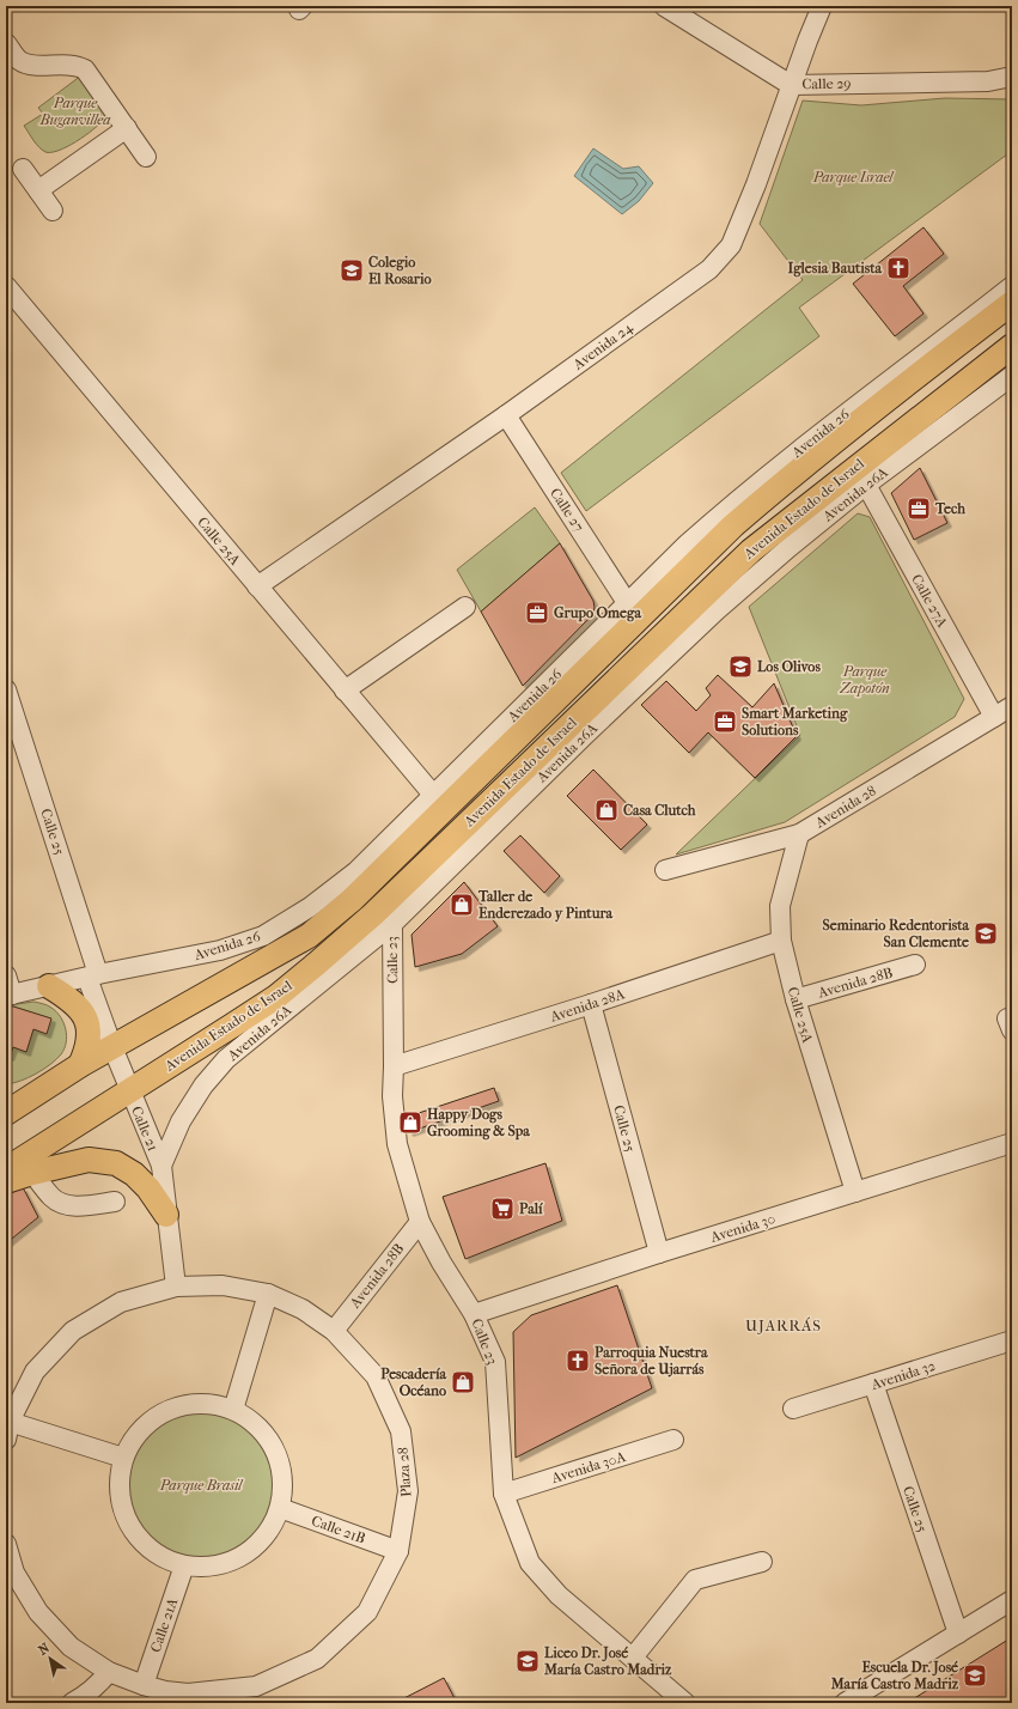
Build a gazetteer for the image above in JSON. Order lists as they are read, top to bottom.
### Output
{
  "streets": {
    "main road": ["Avenida Estado de Israel"],
    "street": [
      "Calle 29",
      "Avenida 24",
      "Avenida 26",
      "Avenida 26A",
      "Calle 27",
      "Calle 25A",
      "Calle 27A",
      "Avenida 28",
      "Calle 25",
      "Calle 23",
      "Avenida 28B",
      "Avenida 28A",
      "Calle 21",
      "Avenida 30",
      "Avenida 32",
      "Avenida 30A",
      "Plaza 28",
      "Calle 21B",
      "Calle 21A"
    ]
  },
  "crossings": [
    ["Calle 29", "Avenida 24"],
    ["Avenida 24", "Calle 27"],
    ["Avenida 24", "Calle 25A"],
    ["Avenida 26", "Avenida Estado de Israel"],
    ["Avenida 26", "Calle 27"],
    ["Avenida 26", "Calle 25A"],
    ["Avenida 26", "Calle 25"],
    ["Avenida 26", "Calle 21"],
    ["Avenida 26A", "Calle 27A"],
    ["Avenida 26A", "Calle 23"],
    ["Avenida 26A", "Calle 21"],
    ["Avenida Estado de Israel", "Calle 21"],
    ["Calle 25A", "Avenida 28"],
    ["Calle 25A", "Avenida 28B"],
    ["Calle 25A", "Avenida 28A"],
    ["Calle 25A", "Avenida 30"],
    ["Calle 27A", "Avenida 28"],
    ["Calle 25", "Avenida 28A"],
    ["Calle 25", "Calle 21"],
    ["Calle 25", "Avenida 30"],
    ["Calle 25", "Avenida 32"],
    ["Calle 23", "Avenida 28B"],
    ["Calle 23", "Avenida 28A"],
    ["Calle 23", "Avenida 30"],
    ["Calle 23", "Avenida 30A"],
    ["Avenida 28B", "Plaza 28"],
    ["Calle 21", "Plaza 28"],
    ["Plaza 28", "Calle 21B"],
    ["Plaza 28", "Calle 21A"],
    ["Calle 21B", "Calle 21A"]
  ],
  "districts": ["UJARRÁS"],
  "parks": [
    "Parque Buganvillea",
    "Parque Israel",
    "Parque Zapotón",
    "Parque Brasil"
  ],
  "places": {
    "church": ["Iglesia Bautista", "Parroquia Nuestra Señora de Ujarrás"],
    "school or university": [
      "Colegio El Rosario",
      "Los Olivos",
      "Seminario Redentorista San Clemente",
      "Liceo Dr. José María Castro Madriz",
      "Escuela Dr. José María Castro Madriz"
    ],
    "office": ["Tech", "Grupo Omega", "Smart Marketing Solutions"],
    "shop": [
      "Casa Clutch",
      "Taller de Enderezado y Pintura",
      "Happy Dogs Grooming & Spa",
      "Pescadería Océano"
    ],
    "supermarket": ["Palí"]
  },
  "north": "top left"
}
